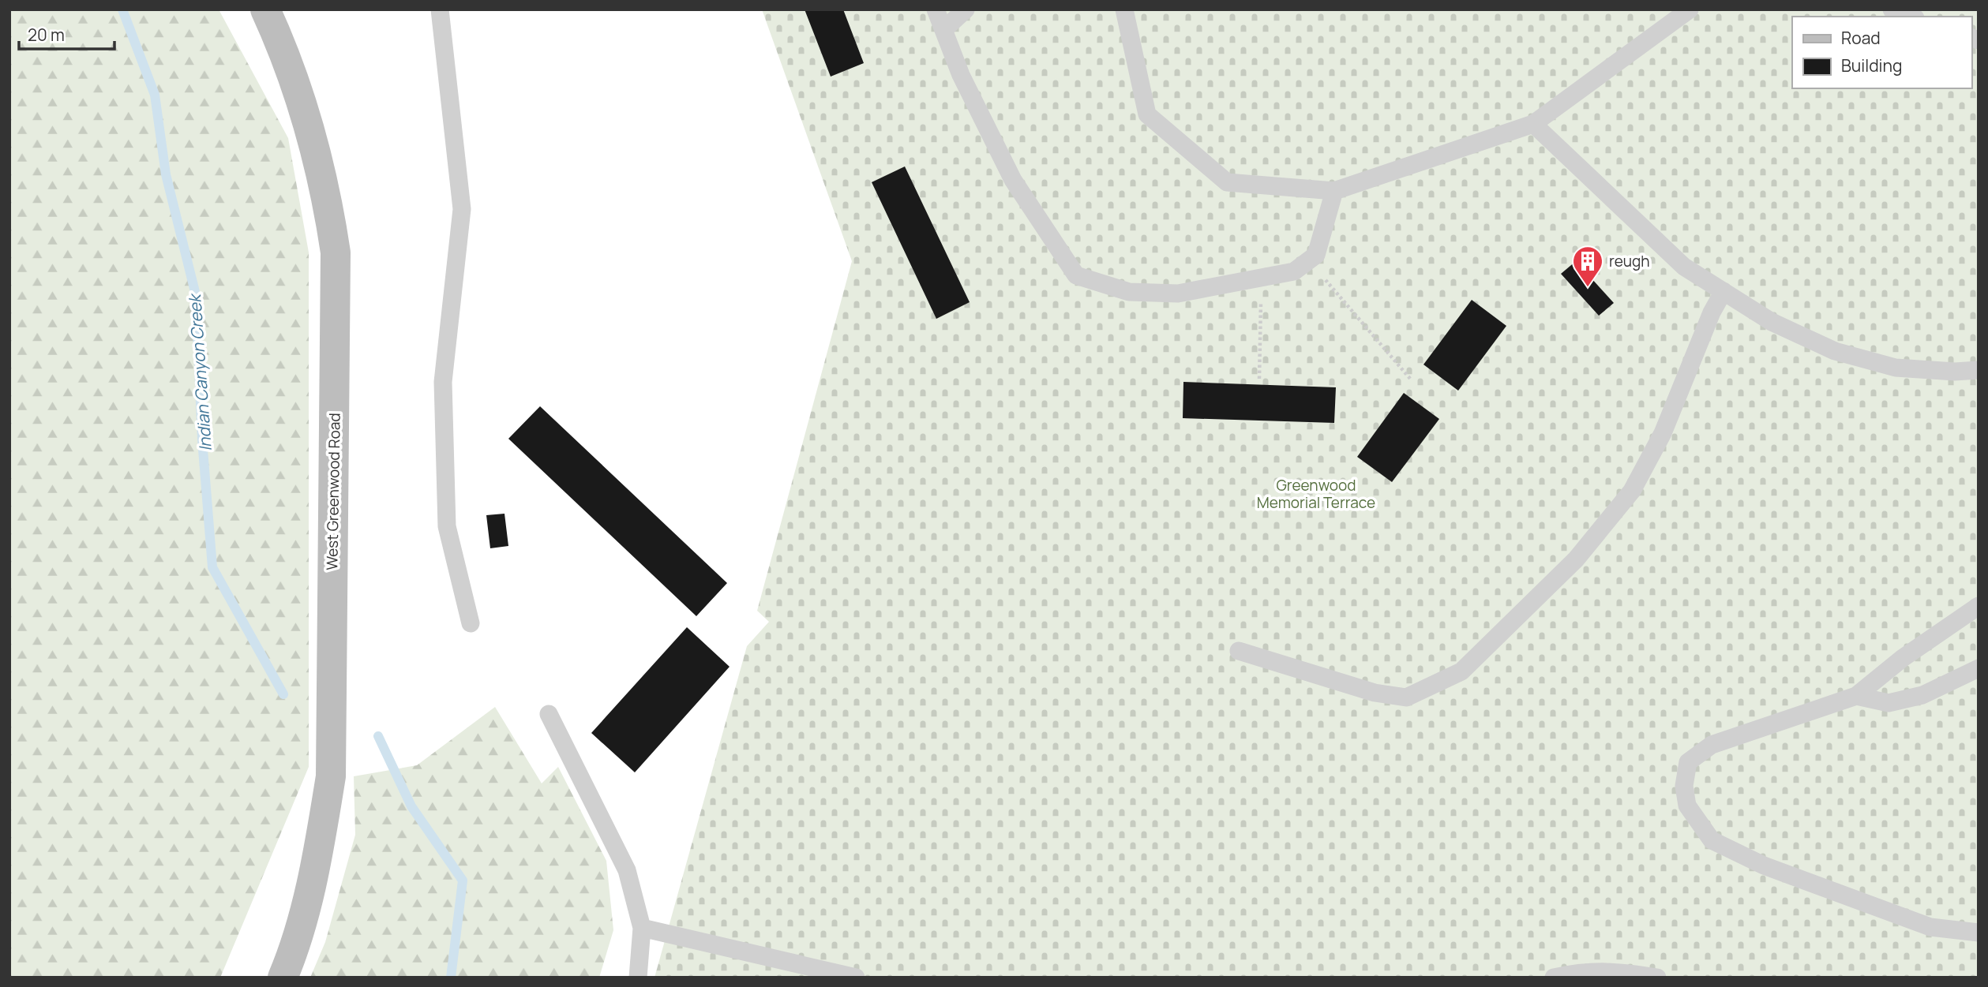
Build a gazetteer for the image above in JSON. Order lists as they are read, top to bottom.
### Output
{
  "streets": {
    "street": ["West Greenwood Road"]
  },
  "water": ["Indian Canyon Creek"],
  "parks": ["Greenwood Memorial Terrace"],
  "places": {
    "building": ["reugh"]
  },
  "legend": ["Road", "Building"],
  "scale_bar": "20 m"
}
